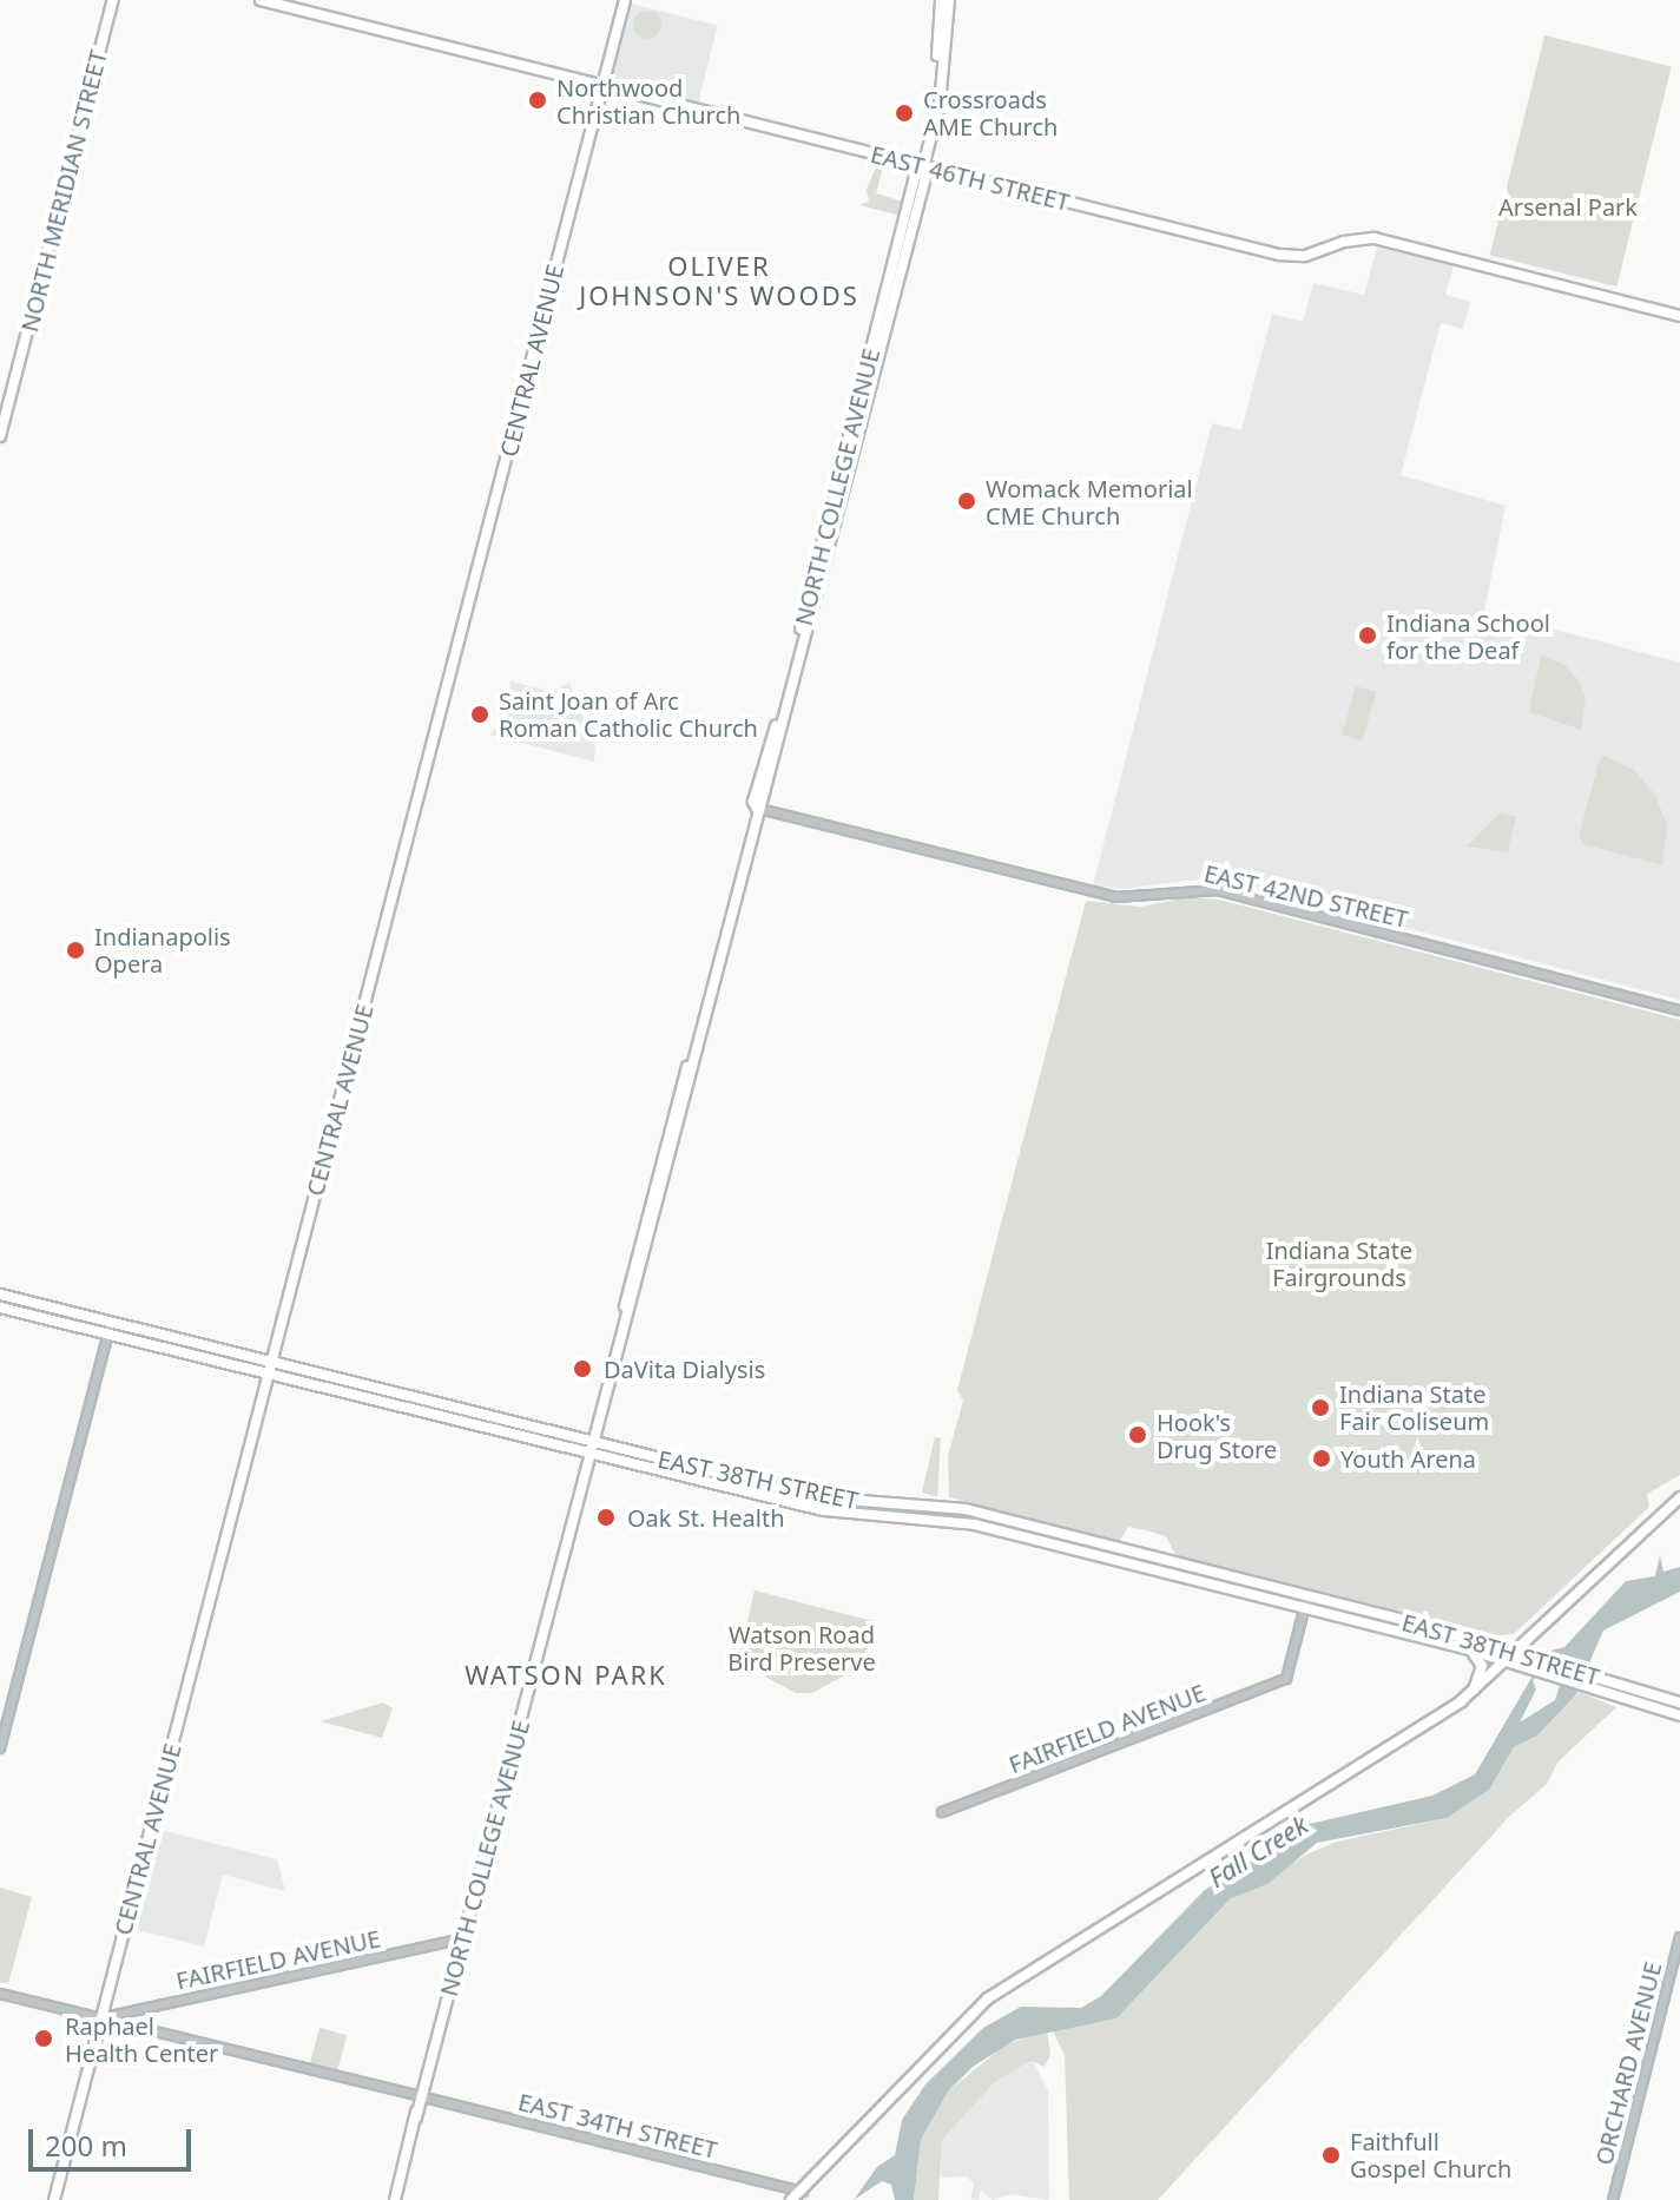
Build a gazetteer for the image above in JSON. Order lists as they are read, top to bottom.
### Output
{
  "streets": {
    "main road": [
      "EAST 46TH STREET",
      "NORTH MERIDIAN STREET",
      "CENTRAL AVENUE",
      "NORTH COLLEGE AVENUE",
      "EAST 38TH STREET"
    ],
    "street": [
      "EAST 42ND STREET",
      "FAIRFIELD AVENUE",
      "ORCHARD AVENUE",
      "EAST 34TH STREET"
    ]
  },
  "crossings": [
    ["EAST 46TH STREET", "CENTRAL AVENUE"],
    ["EAST 46TH STREET", "NORTH COLLEGE AVENUE"],
    ["CENTRAL AVENUE", "EAST 38TH STREET"],
    ["CENTRAL AVENUE", "FAIRFIELD AVENUE"],
    ["CENTRAL AVENUE", "EAST 34TH STREET"],
    ["NORTH COLLEGE AVENUE", "EAST 42ND STREET"],
    ["NORTH COLLEGE AVENUE", "EAST 38TH STREET"],
    ["NORTH COLLEGE AVENUE", "FAIRFIELD AVENUE"],
    ["NORTH COLLEGE AVENUE", "EAST 34TH STREET"],
    ["EAST 38TH STREET", "FAIRFIELD AVENUE"],
    ["FAIRFIELD AVENUE", "EAST 34TH STREET"]
  ],
  "districts": ["OLIVER JOHNSON'S WOODS", "WATSON PARK"],
  "water": ["Fall Creek"],
  "parks": ["Arsenal Park", "Indiana State Fairgrounds", "Watson Road Bird Preserve"],
  "places": [
    "Northwood Christian Church",
    "Crossroads AME Church",
    "Womack Memorial CME Church",
    "Indiana School for the Deaf",
    "Saint Joan of Arc Roman Catholic Church",
    "Indianapolis Opera",
    "DaVita Dialysis",
    "Indiana State Fair Coliseum",
    "Hook's Drug Store",
    "Youth Arena",
    "Oak St. Health",
    "Raphael Health Center",
    "Faithfull Gospel Church"
  ],
  "scale_bar": "200 m"
}
